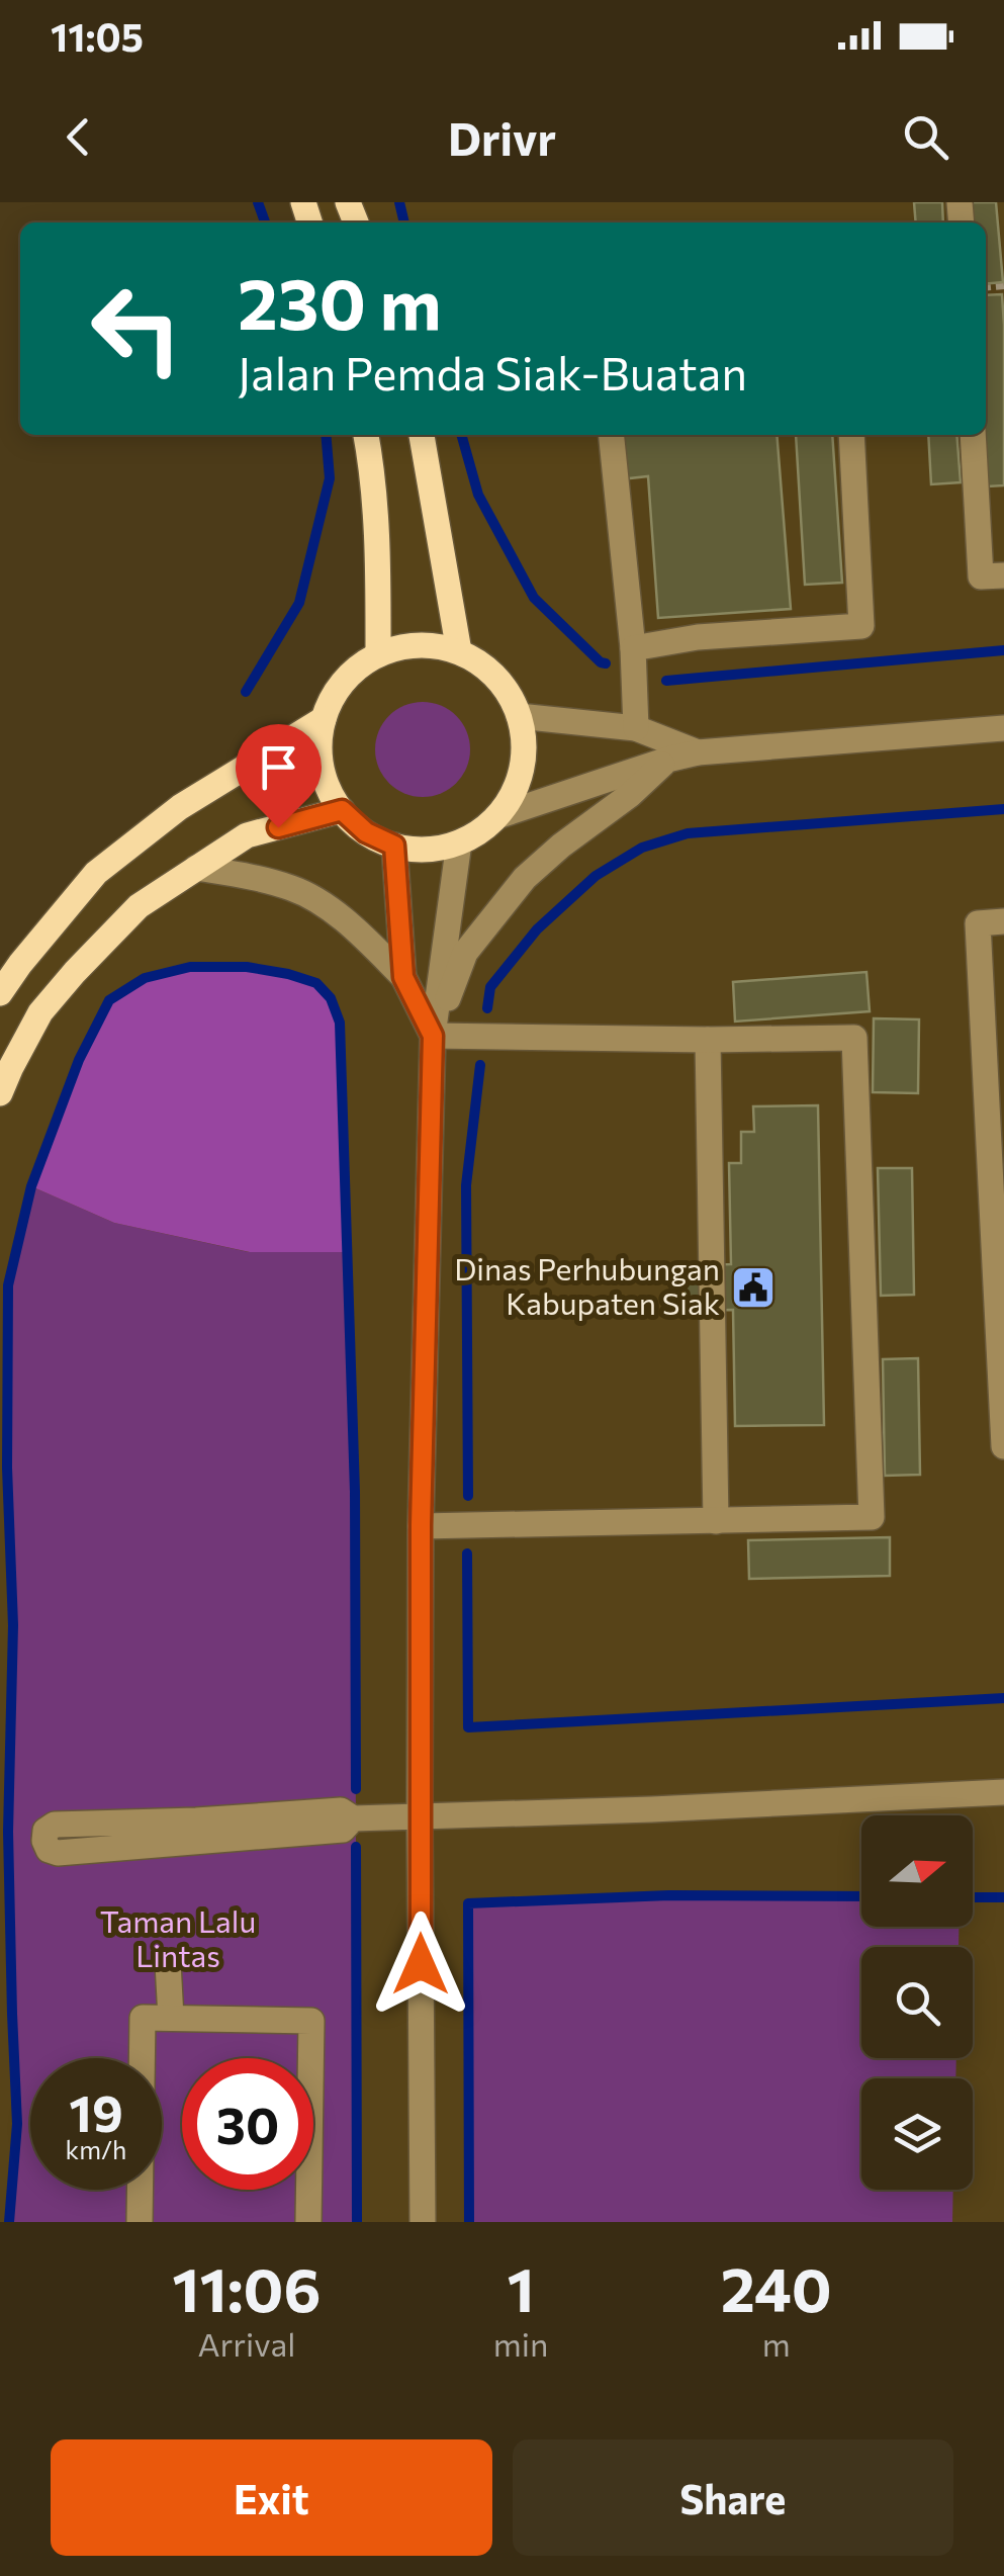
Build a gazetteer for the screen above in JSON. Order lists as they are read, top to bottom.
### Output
{
  "parks": ["Taman Lalu Lintas"],
  "places": {
    "public building": ["Dinas Perhubungan Kabupaten Siak"]
  },
  "north": "right",
  "page": {
    "status": "11:05",
    "header": "Drivr",
    "turn": ["230 m", "Jalan Pemda Siak-Buatan"],
    "speed": "19 km/h",
    "limit": "30",
    "eta": [
      "11:06",
      "Arrival",
      "1",
      "min",
      "240",
      "m"
    ],
    "buttons": ["Exit", "Share"]
  }
}
